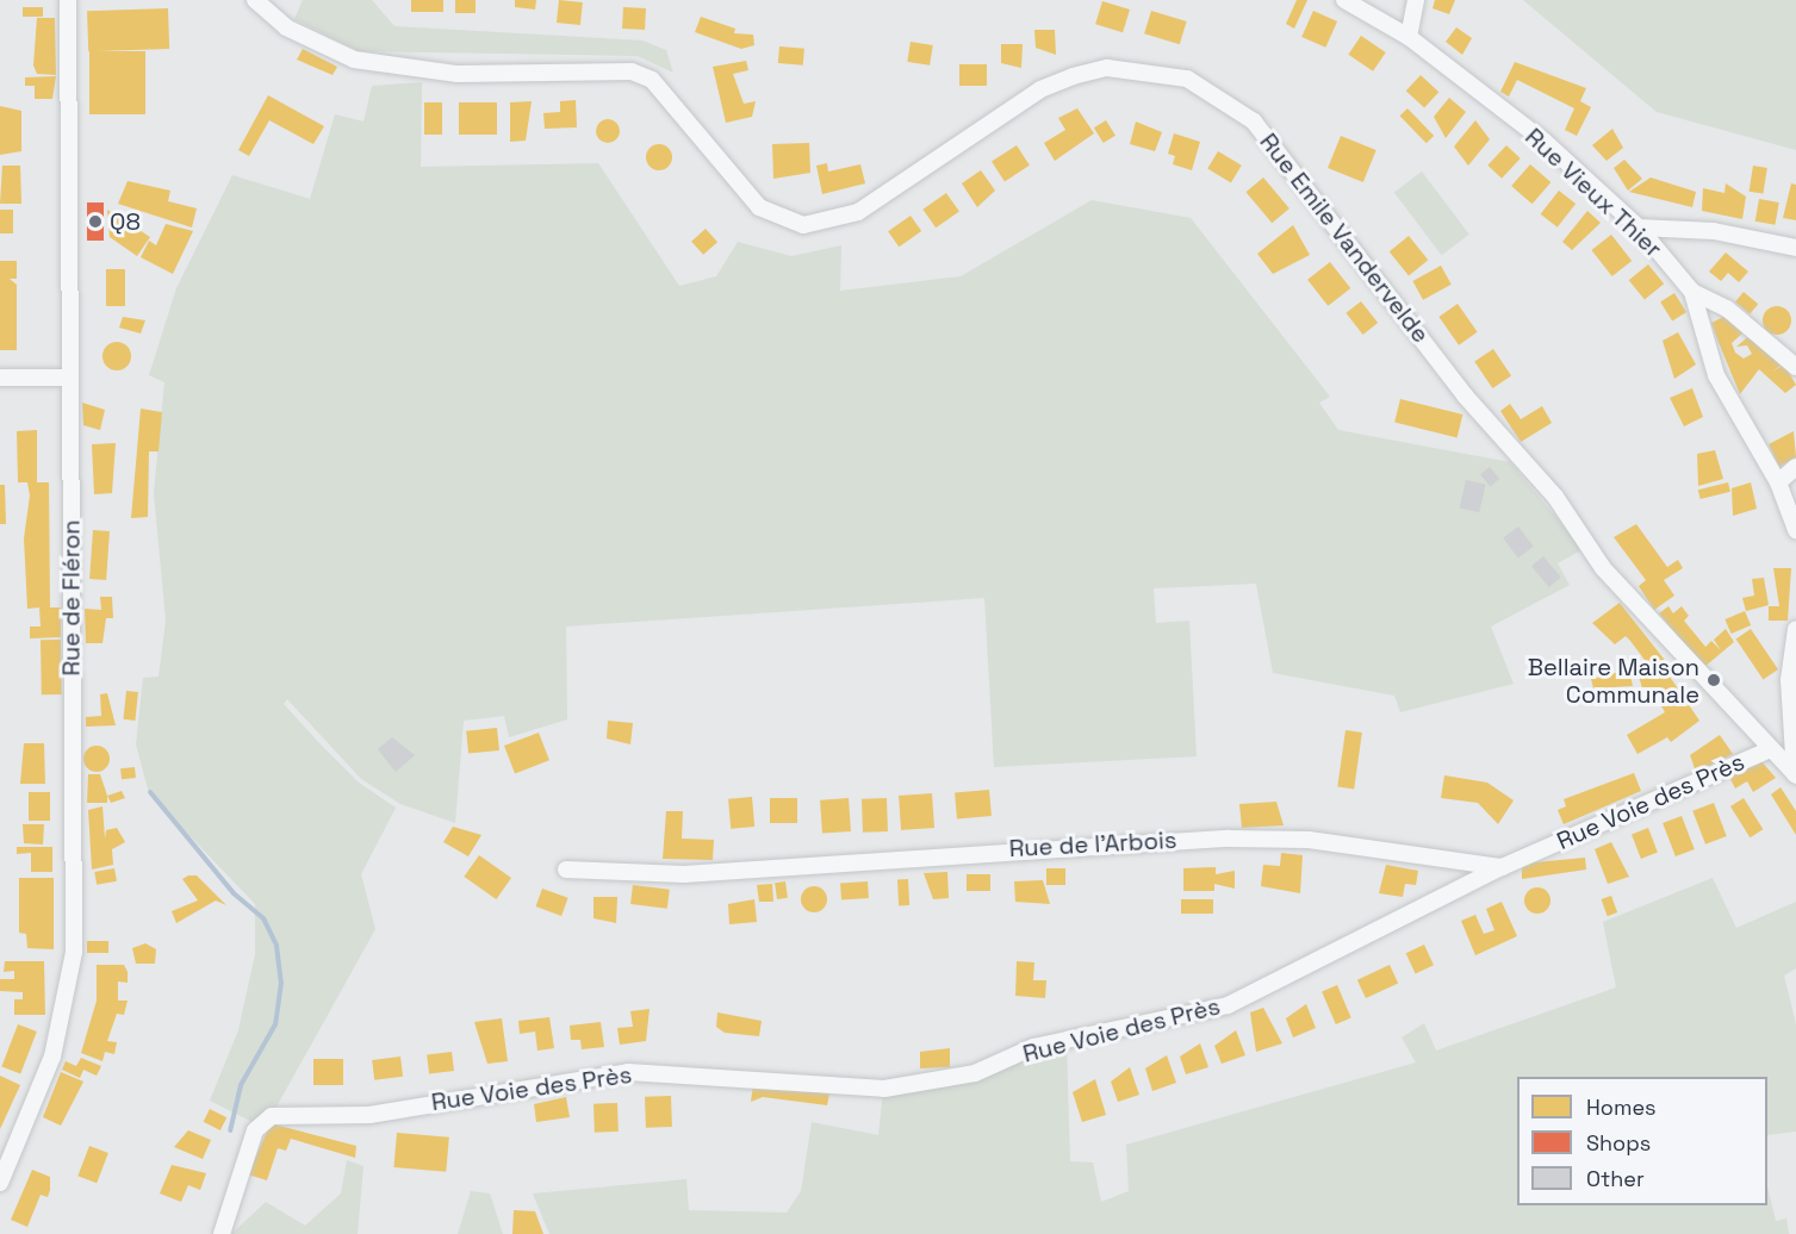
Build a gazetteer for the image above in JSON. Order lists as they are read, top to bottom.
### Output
{
  "streets": {
    "street": [
      "Rue Vieux Thier",
      "Rue Emile Vandervelde",
      "Rue de Fléron",
      "Rue Voie des Près",
      "Rue de l'Arbois"
    ]
  },
  "crossings": [
    ["Rue Emile Vandervelde", "Rue Voie des Près"],
    ["Rue Voie des Près", "Rue de l'Arbois"]
  ],
  "places": ["Q8", "Bellaire Maison Communale"],
  "legend": ["Homes", "Shops", "Other"]
}
